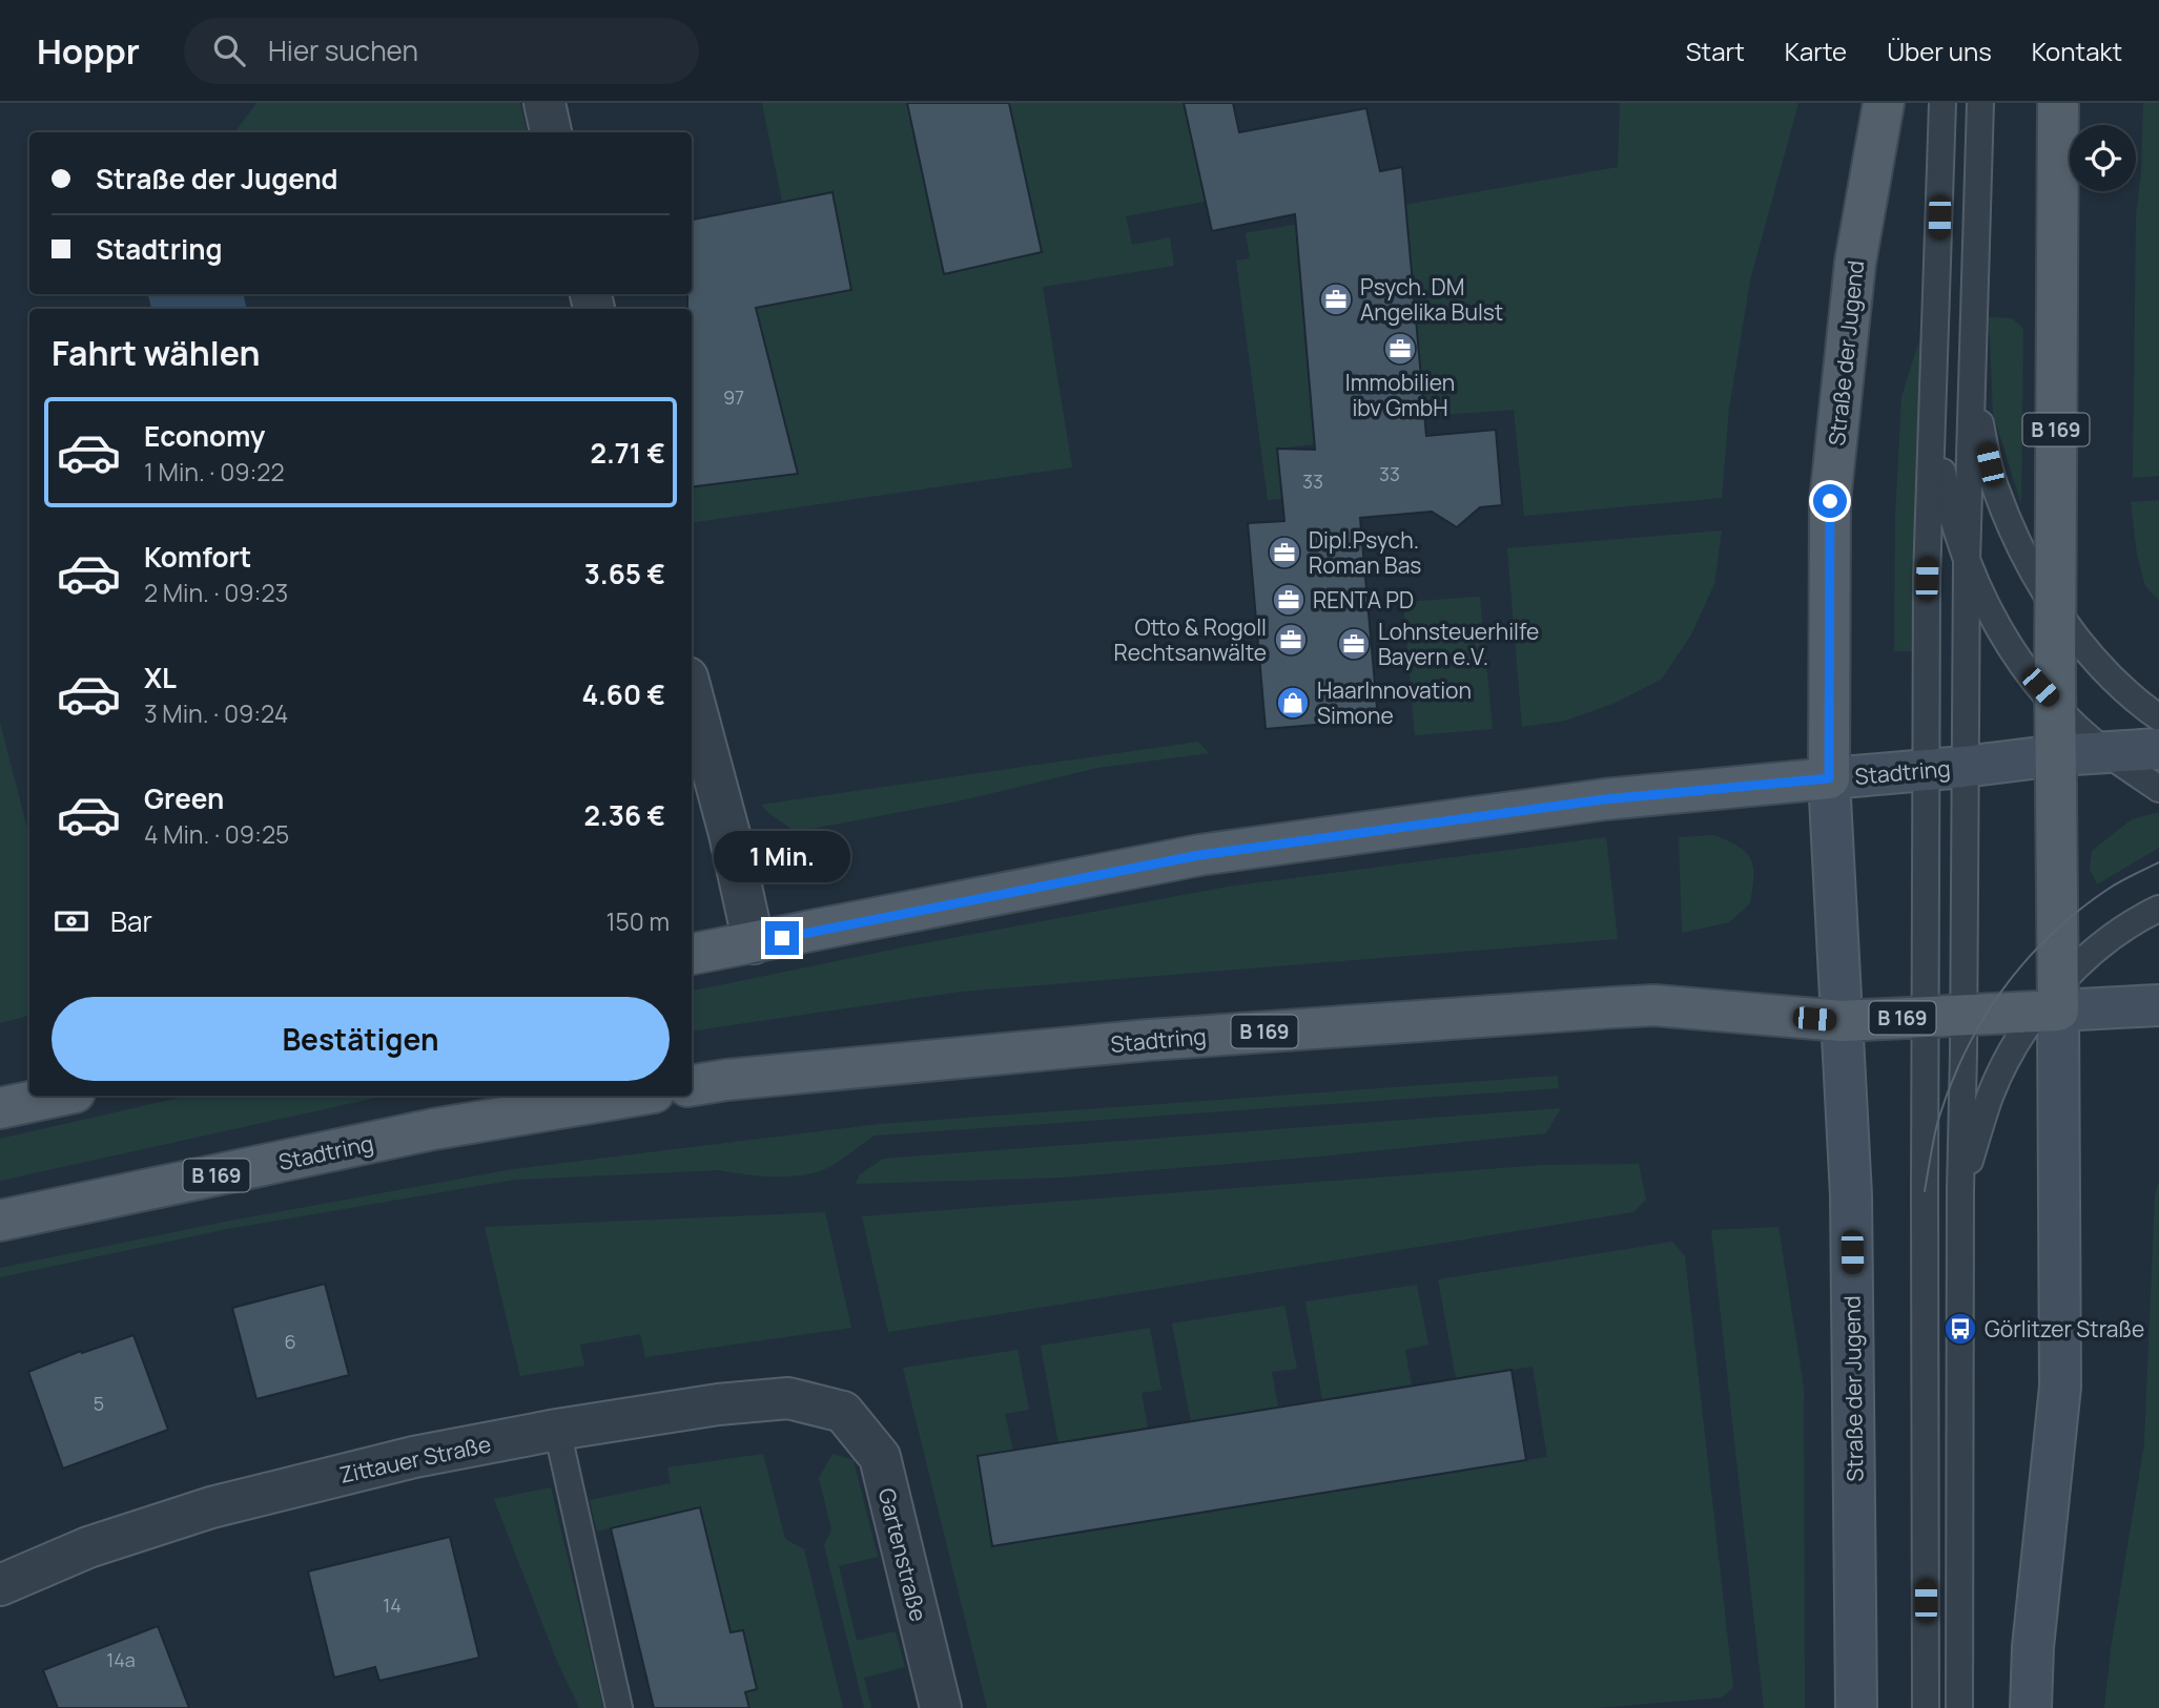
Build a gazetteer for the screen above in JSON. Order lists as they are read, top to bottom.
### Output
{
  "streets": {
    "main road": ["Straße der Jugend", "B 169", "Stadtring"],
    "street": ["Zittauer Straße", "Gartenstraße"]
  },
  "crossings": [
    ["Straße der Jugend", "Stadtring"],
    ["B 169", "Stadtring"],
    ["Zittauer Straße", "Gartenstraße"]
  ],
  "places": {
    "office": [
      "Psych. DM Angelika Bulst",
      "Immobilien ibv GmbH",
      "Dipl.Psych. Roman Bas",
      "RENTA PD",
      "Otto & Rogoll Rechtsanwälte",
      "Lohnsteuerhilfe Bayern e.V."
    ],
    "shop": ["HaarInnovation Simone"],
    "bus stop": ["Görlitzer Straße"]
  },
  "house_numbers": [
    "97",
    "33",
    "33",
    "6",
    "5",
    "14",
    "14a"
  ],
  "page": {
    "header": "Hoppr",
    "search": "Hier suchen",
    "nav": [
      "Start",
      "Karte",
      "Über uns",
      "Kontakt"
    ],
    "banner": ["Straße der Jugend", "Stadtring"],
    "heading": "Fahrt wählen",
    "list": [
      {
        "name": "Economy",
        "note": "1 Min. · 09:22",
        "value": "2.71 €"
      },
      {
        "name": "Komfort",
        "note": "2 Min. · 09:23",
        "value": "3.65 €"
      },
      {
        "name": "XL",
        "note": "3 Min. · 09:24",
        "value": "4.60 €"
      },
      {
        "name": "Green",
        "note": "4 Min. · 09:25",
        "value": "2.36 €"
      }
    ],
    "bubble": "1 Min.",
    "pay": ["Bar", "150 m"],
    "buttons": "Bestätigen"
  }
}
